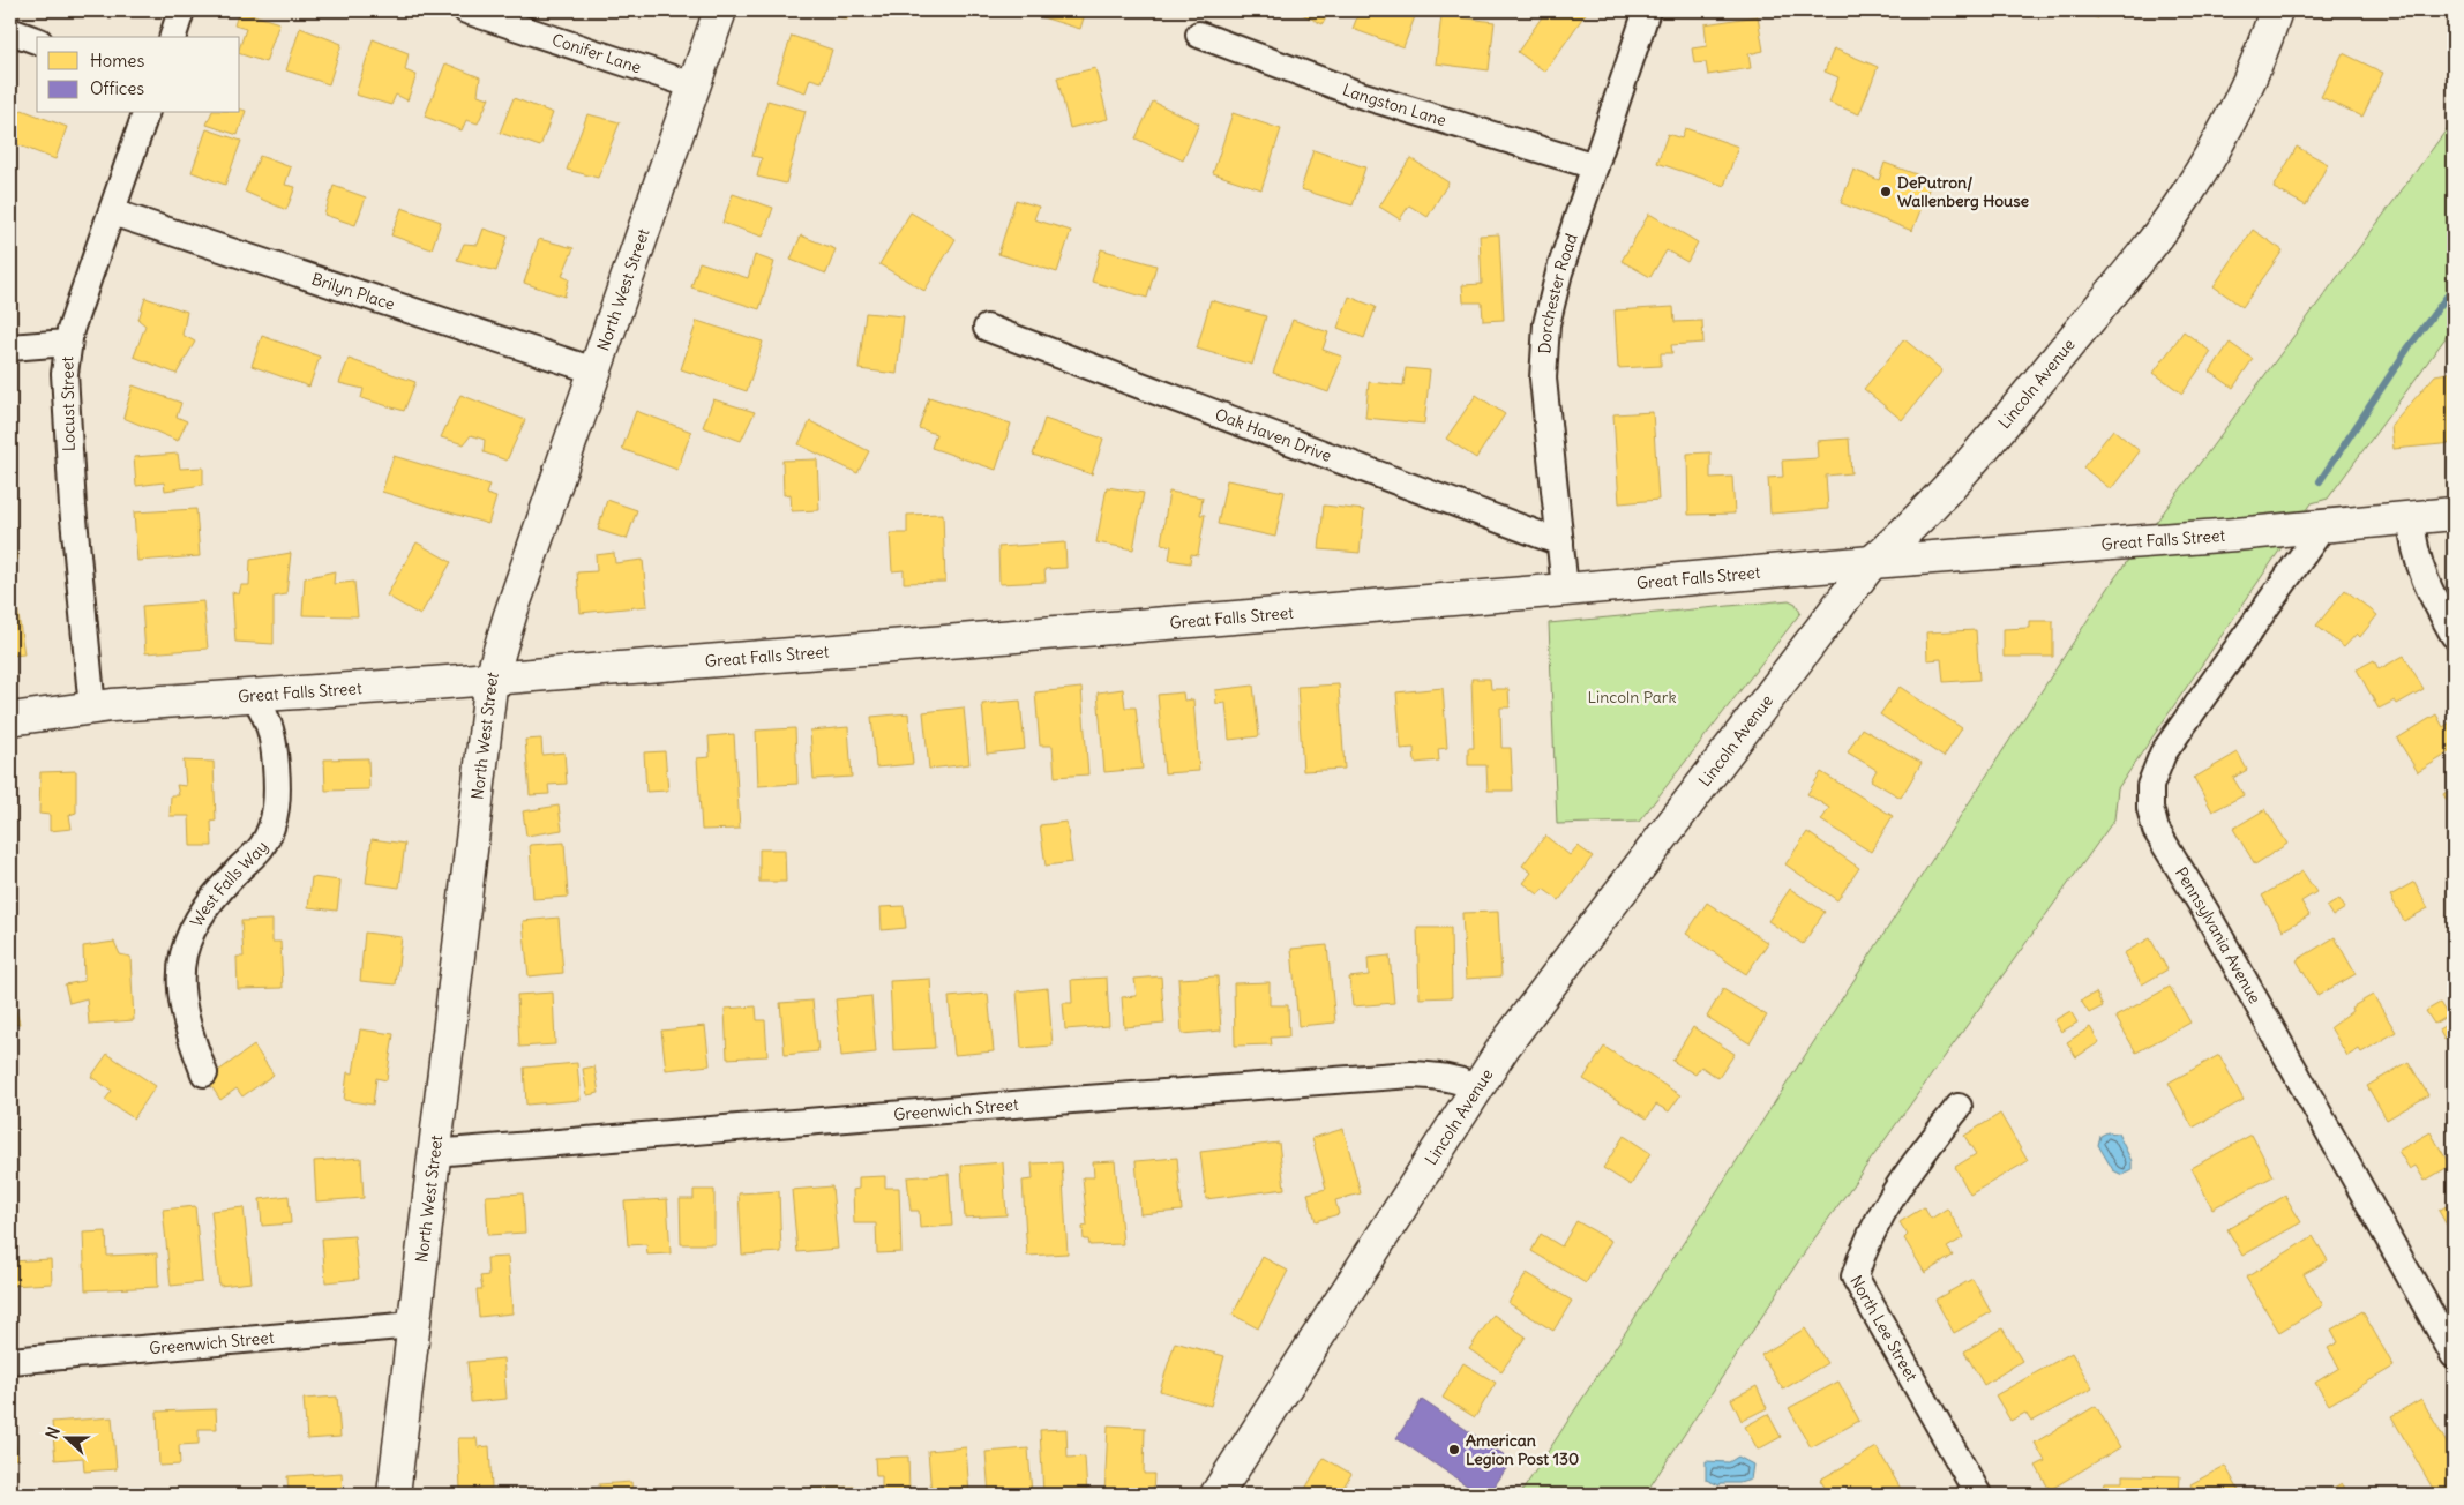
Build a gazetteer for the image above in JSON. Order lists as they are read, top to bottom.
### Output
{
  "streets": {
    "main road": ["North West Street", "Lincoln Avenue", "Great Falls Street"],
    "street": [
      "Conifer Lane",
      "Langston Lane",
      "Brilyn Place",
      "Dorchester Road",
      "Locust Street",
      "Oak Haven Drive",
      "West Falls Way",
      "Pennsylvania Avenue",
      "Greenwich Street",
      "North Lee Street"
    ]
  },
  "crossings": [
    ["Conifer Lane", "North West Street"],
    ["Langston Lane", "Dorchester Road"],
    ["Brilyn Place", "North West Street"],
    ["Brilyn Place", "Locust Street"],
    ["North West Street", "Great Falls Street"],
    ["North West Street", "Greenwich Street"],
    ["Dorchester Road", "Oak Haven Drive"],
    ["Dorchester Road", "Great Falls Street"],
    ["Lincoln Avenue", "Great Falls Street"],
    ["Lincoln Avenue", "Greenwich Street"],
    ["Locust Street", "Great Falls Street"],
    ["Great Falls Street", "West Falls Way"],
    ["Great Falls Street", "Pennsylvania Avenue"]
  ],
  "parks": ["Lincoln Park"],
  "places": ["DePutron/ Wallenberg House", "American Legion Post 130"],
  "legend": ["Homes", "Offices"],
  "north": "left"
}
